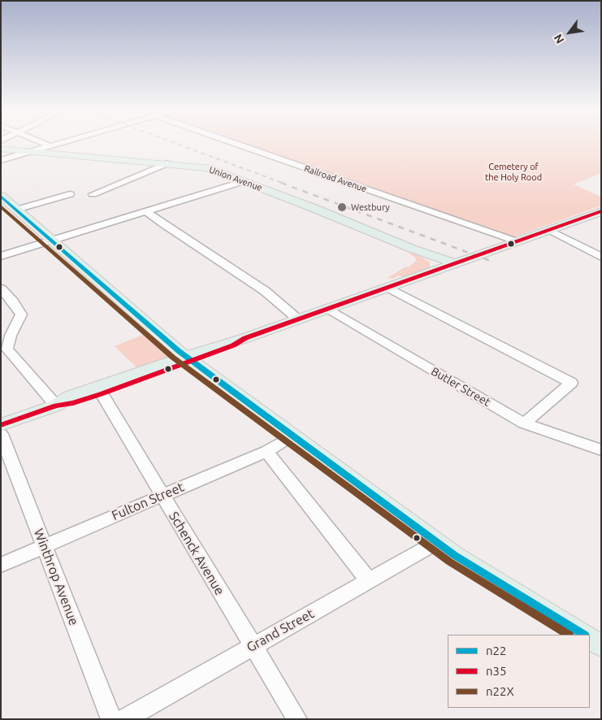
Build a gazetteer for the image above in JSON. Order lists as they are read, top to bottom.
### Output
{
  "streets": {
    "main road": ["Union Avenue"],
    "street": [
      "Railroad Avenue",
      "Butler Street",
      "Fulton Street",
      "Schenck Avenue",
      "Winthrop Avenue",
      "Grand Street"
    ]
  },
  "crossings": [
    ["Fulton Street", "Schenck Avenue"],
    ["Fulton Street", "Winthrop Avenue"],
    ["Schenck Avenue", "Grand Street"]
  ],
  "parks": ["Cemetery of the Holy Rood"],
  "places": ["Westbury"],
  "lines": ["transit line n22", "transit line n22X", "transit line n35"],
  "legend": ["n22", "n35", "n22X"],
  "north": "bottom left"
}
